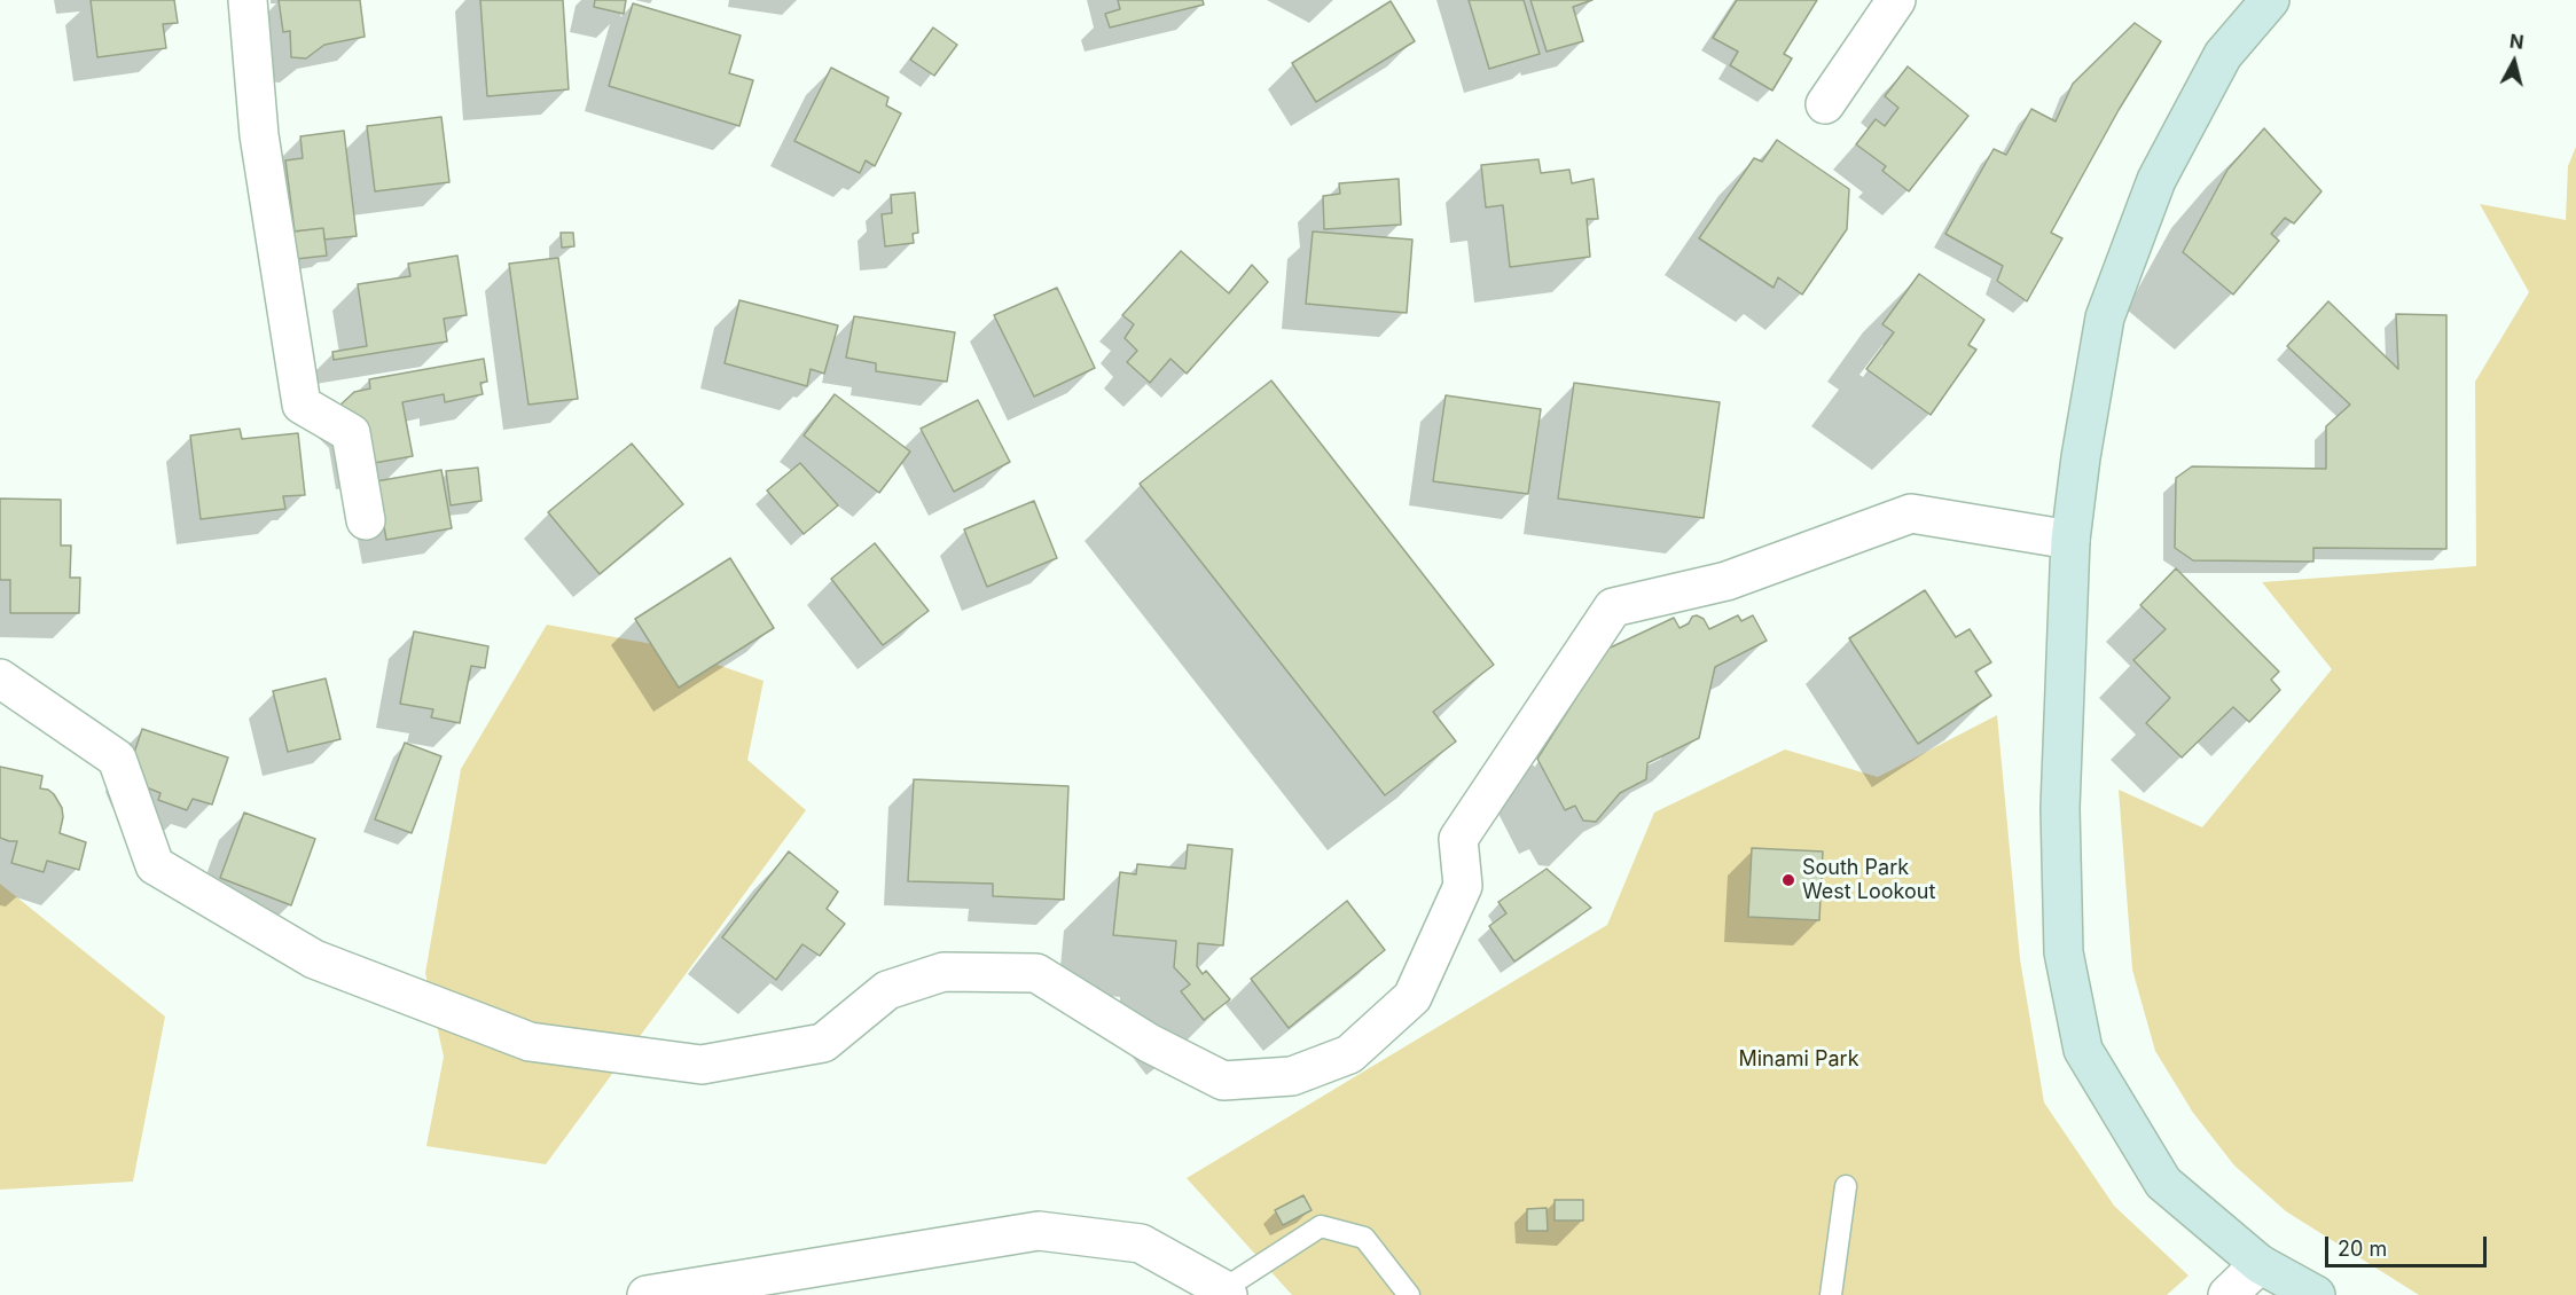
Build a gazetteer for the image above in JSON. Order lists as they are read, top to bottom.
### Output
{
  "parks": ["Minami Park"],
  "places": ["South Park West Lookout"],
  "scale_bar": "20 m",
  "north": "top"
}
